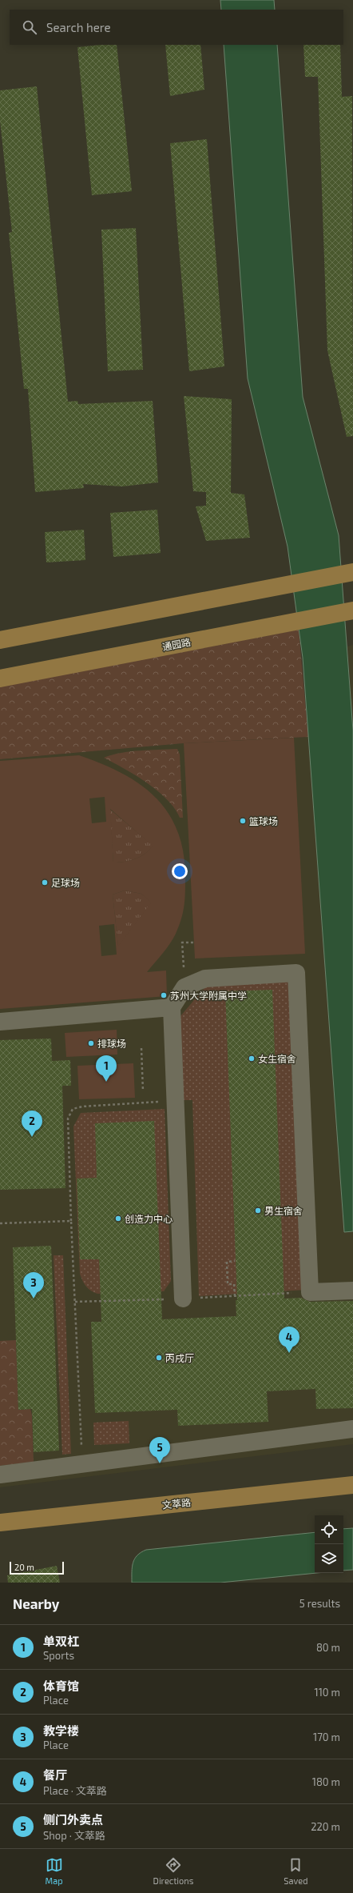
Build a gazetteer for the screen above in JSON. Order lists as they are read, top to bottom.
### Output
{
  "streets": {
    "main road": ["通园路", "文萃路"]
  },
  "places": [
    "篮球场",
    "足球场",
    "苏州大学附属中学",
    "排球场",
    "女生宿舍",
    "男生宿舍",
    "创造力中心",
    "丙戌厅"
  ],
  "scale_bar": "20 m",
  "page": {
    "search": "Search here",
    "pins": [
      "1",
      "2",
      "3",
      "4",
      "5"
    ],
    "scale": "20 m",
    "heading": ["Nearby", "5 results"],
    "list": [
      {
        "mark": "1",
        "name": "单双杠",
        "note": "Sports",
        "value": "80 m"
      },
      {
        "mark": "2",
        "name": "体育馆",
        "note": "Place",
        "value": "110 m"
      },
      {
        "mark": "3",
        "name": "教学楼",
        "note": "Place",
        "value": "170 m"
      },
      {
        "mark": "4",
        "name": "餐厅",
        "note": "Place · 文萃路",
        "value": "180 m"
      },
      {
        "mark": "5",
        "name": "侧门外卖点",
        "note": "Shop · 文萃路",
        "value": "220 m"
      }
    ],
    "nav": ["Map", "Directions", "Saved"]
  }
}
